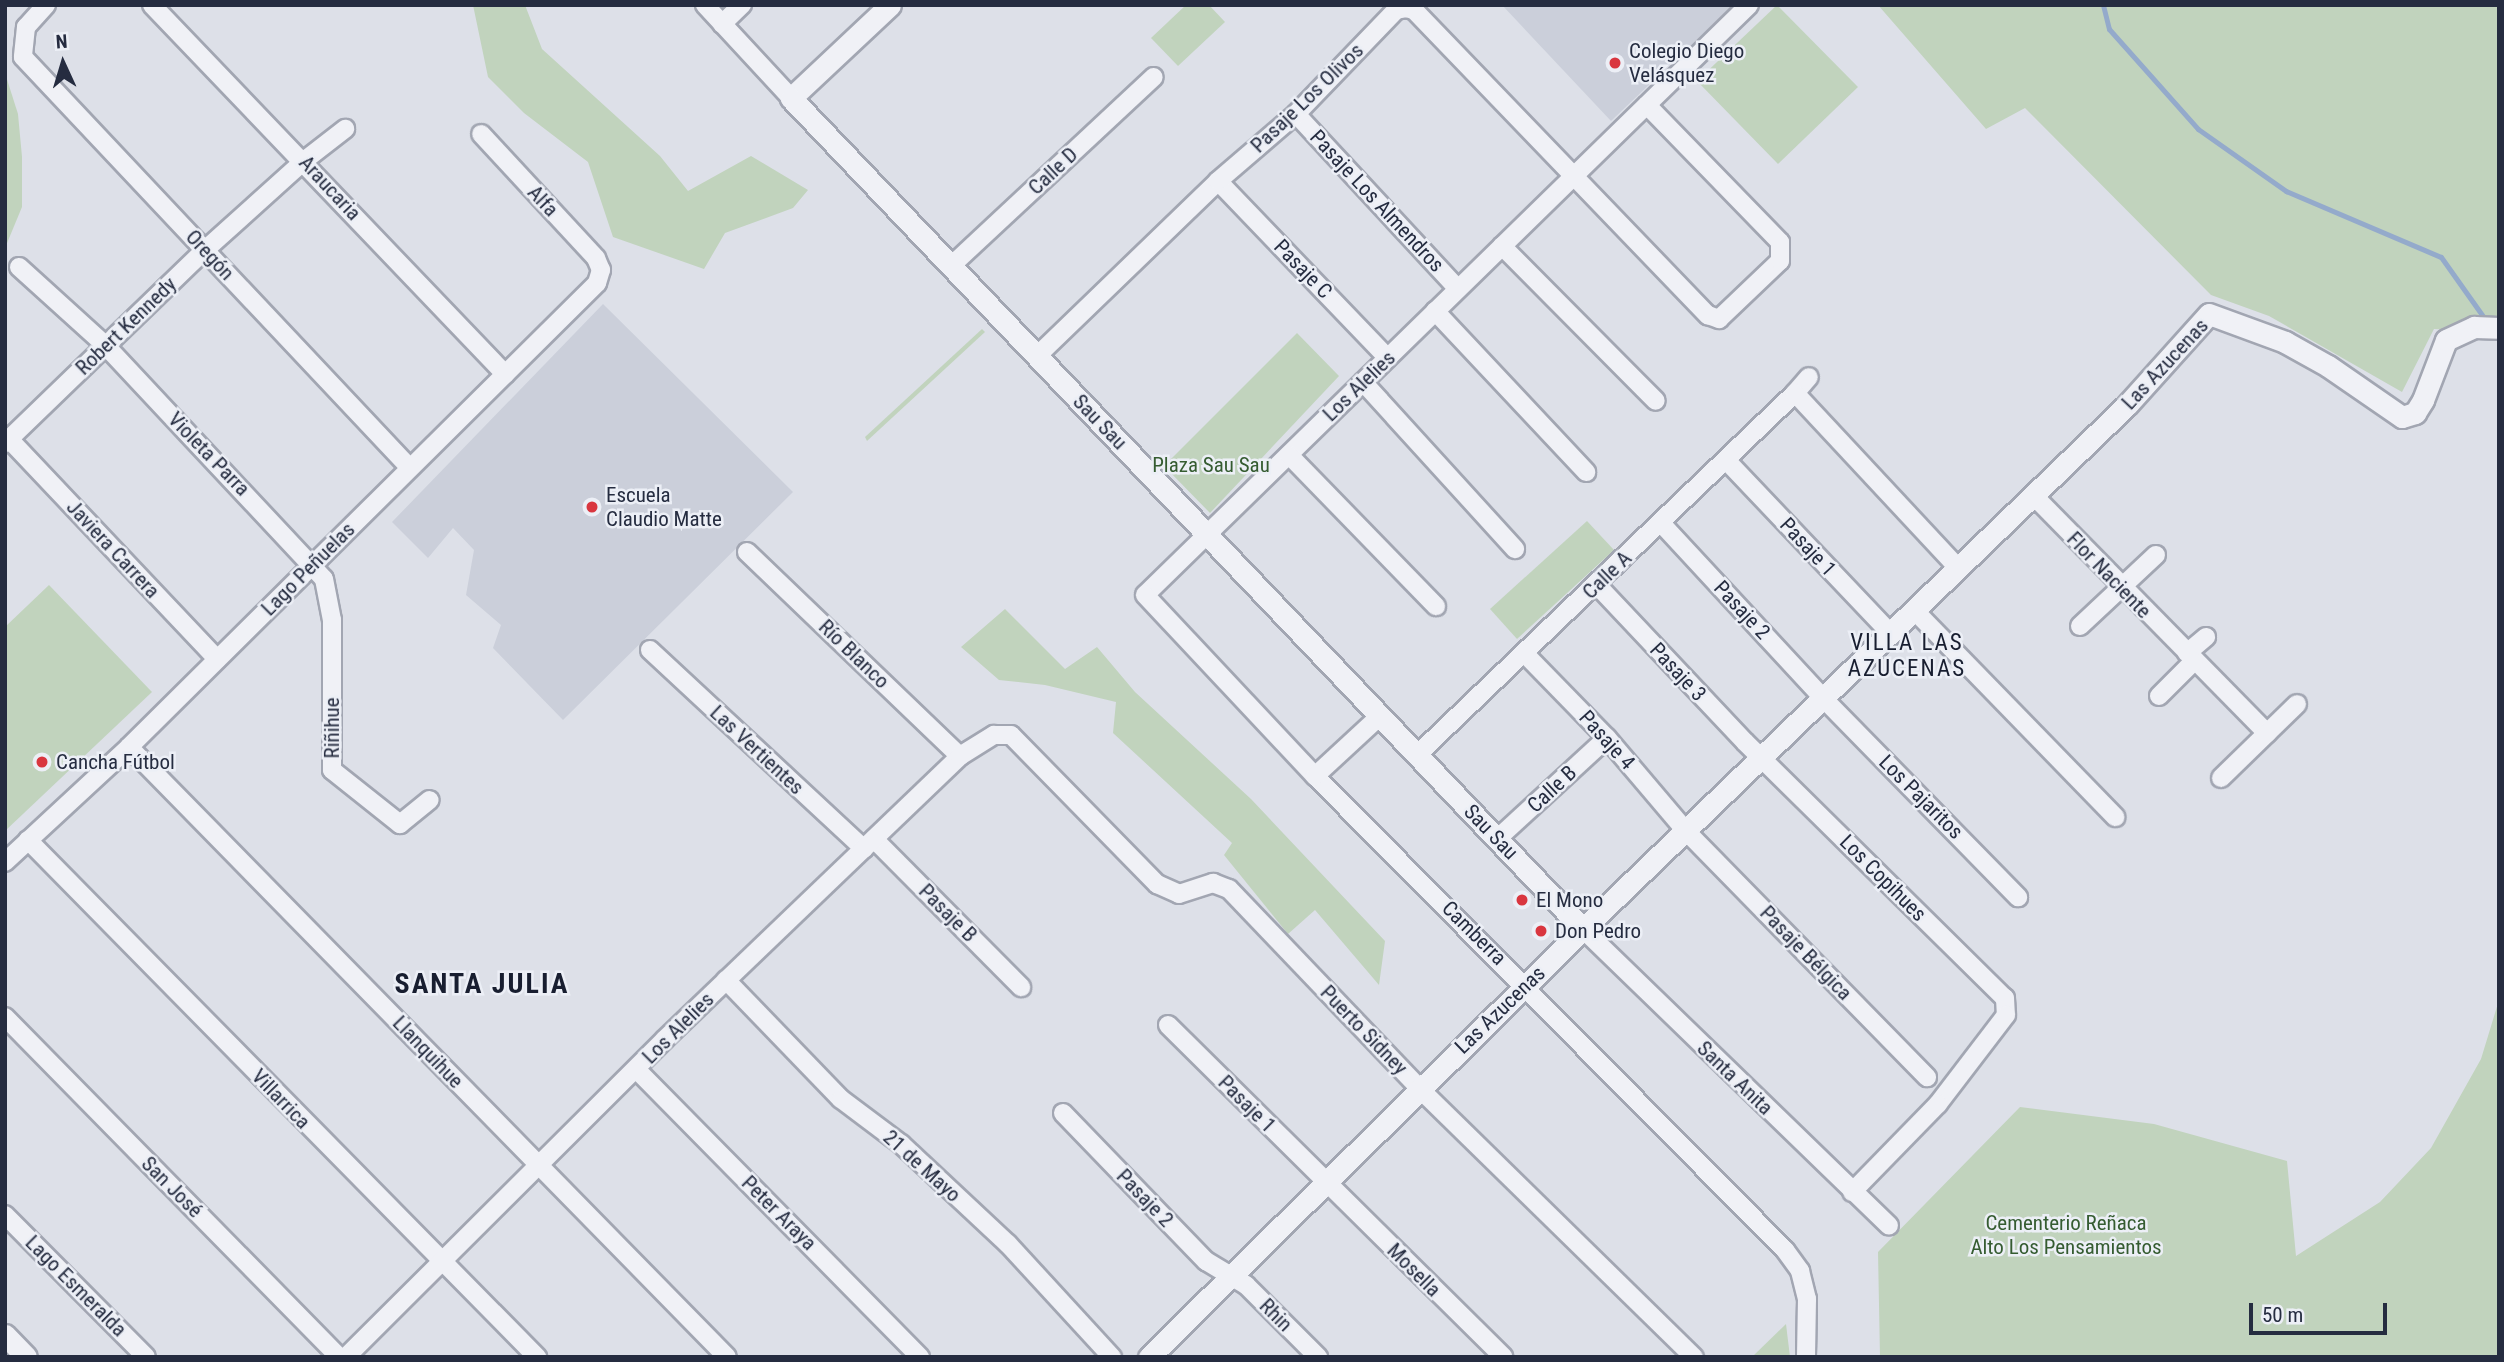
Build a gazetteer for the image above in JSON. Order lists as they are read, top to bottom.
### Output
{
  "streets": {
    "street": [
      "Pasaje Los Olivos",
      "Calle D",
      "Araucaria",
      "Alfa",
      "Pasaje Los Almendros",
      "Oregón",
      "Pasaje C",
      "Robert Kennedy",
      "Las Azucenas",
      "Los Alelies",
      "Sau Sau",
      "Violeta Parra",
      "Pasaje 1",
      "Javiera Carrera",
      "Lago Peñuelas",
      "Calle A",
      "Flor Naciente",
      "Pasaje 2",
      "Río Blanco",
      "Pasaje 3",
      "Riñihue",
      "Pasaje 4",
      "Las Vertientes",
      "Calle B",
      "Los Pajaritos",
      "Los Copihues",
      "Pasaje B",
      "Camberra",
      "Pasaje Bélgica",
      "Puerto Sidney",
      "Llanquihue",
      "Santa Anita",
      "Villarrica",
      "21 de Mayo",
      "San José",
      "Peter Araya",
      "Mosella",
      "Lago Esmeralda",
      "Rhin"
    ]
  },
  "crossings": [
    ["Pasaje Los Olivos", "Pasaje Los Almendros"],
    ["Pasaje Los Olivos", "Pasaje C"],
    ["Pasaje Los Olivos", "Los Alelies"],
    ["Pasaje Los Olivos", "Sau Sau"],
    ["Calle D", "Sau Sau"],
    ["Araucaria", "Robert Kennedy"],
    ["Araucaria", "Lago Peñuelas"],
    ["Alfa", "Lago Peñuelas"],
    ["Pasaje Los Almendros", "Los Alelies"],
    ["Oregón", "Robert Kennedy"],
    ["Oregón", "Lago Peñuelas"],
    ["Pasaje C", "Los Alelies"],
    ["Robert Kennedy", "Violeta Parra"],
    ["Robert Kennedy", "Javiera Carrera"],
    ["Las Azucenas", "Sau Sau"],
    ["Las Azucenas", "Pasaje 1"],
    ["Las Azucenas", "Flor Naciente"],
    ["Las Azucenas", "Pasaje 2"],
    ["Las Azucenas", "Pasaje 3"],
    ["Las Azucenas", "Pasaje 4"],
    ["Las Azucenas", "Los Pajaritos"],
    ["Las Azucenas", "Los Copihues"],
    ["Las Azucenas", "Camberra"],
    ["Las Azucenas", "Pasaje Bélgica"],
    ["Las Azucenas", "Puerto Sidney"],
    ["Las Azucenas", "Santa Anita"],
    ["Las Azucenas", "Mosella"],
    ["Las Azucenas", "Rhin"],
    ["Los Alelies", "Sau Sau"],
    ["Los Alelies", "Río Blanco"],
    ["Los Alelies", "Las Vertientes"],
    ["Los Alelies", "Pasaje B"],
    ["Los Alelies", "Camberra"],
    ["Los Alelies", "Puerto Sidney"],
    ["Los Alelies", "Llanquihue"],
    ["Los Alelies", "Villarrica"],
    ["Los Alelies", "21 de Mayo"],
    ["Los Alelies", "Peter Araya"],
    ["Sau Sau", "Calle A"],
    ["Sau Sau", "Calle B"],
    ["Sau Sau", "Santa Anita"],
    ["Violeta Parra", "Lago Peñuelas"],
    ["Violeta Parra", "Riñihue"],
    ["Pasaje 1", "Calle A"],
    ["Pasaje 1", "Mosella"],
    ["Javiera Carrera", "Lago Peñuelas"],
    ["Lago Peñuelas", "Riñihue"],
    ["Lago Peñuelas", "Llanquihue"],
    ["Lago Peñuelas", "Villarrica"],
    ["Calle A", "Pasaje 2"],
    ["Calle A", "Pasaje 3"],
    ["Calle A", "Pasaje 4"],
    ["Pasaje 2", "Los Pajaritos"],
    ["Pasaje 2", "Rhin"],
    ["Pasaje 3", "Los Copihues"],
    ["Pasaje 4", "Calle B"],
    ["Pasaje 4", "Pasaje Bélgica"],
    ["Las Vertientes", "Pasaje B"],
    ["Los Copihues", "Santa Anita"]
  ],
  "districts": ["VILLA LAS AZUCENAS", "SANTA JULIA"],
  "parks": ["Plaza Sau Sau", "Cementerio Reñaca Alto Los Pensamientos"],
  "places": [
    "Colegio Diego Velásquez",
    "Escuela Claudio Matte",
    "Cancha Fútbol",
    "El Mono",
    "Don Pedro"
  ],
  "scale_bar": "50 m",
  "north": "top"
}
